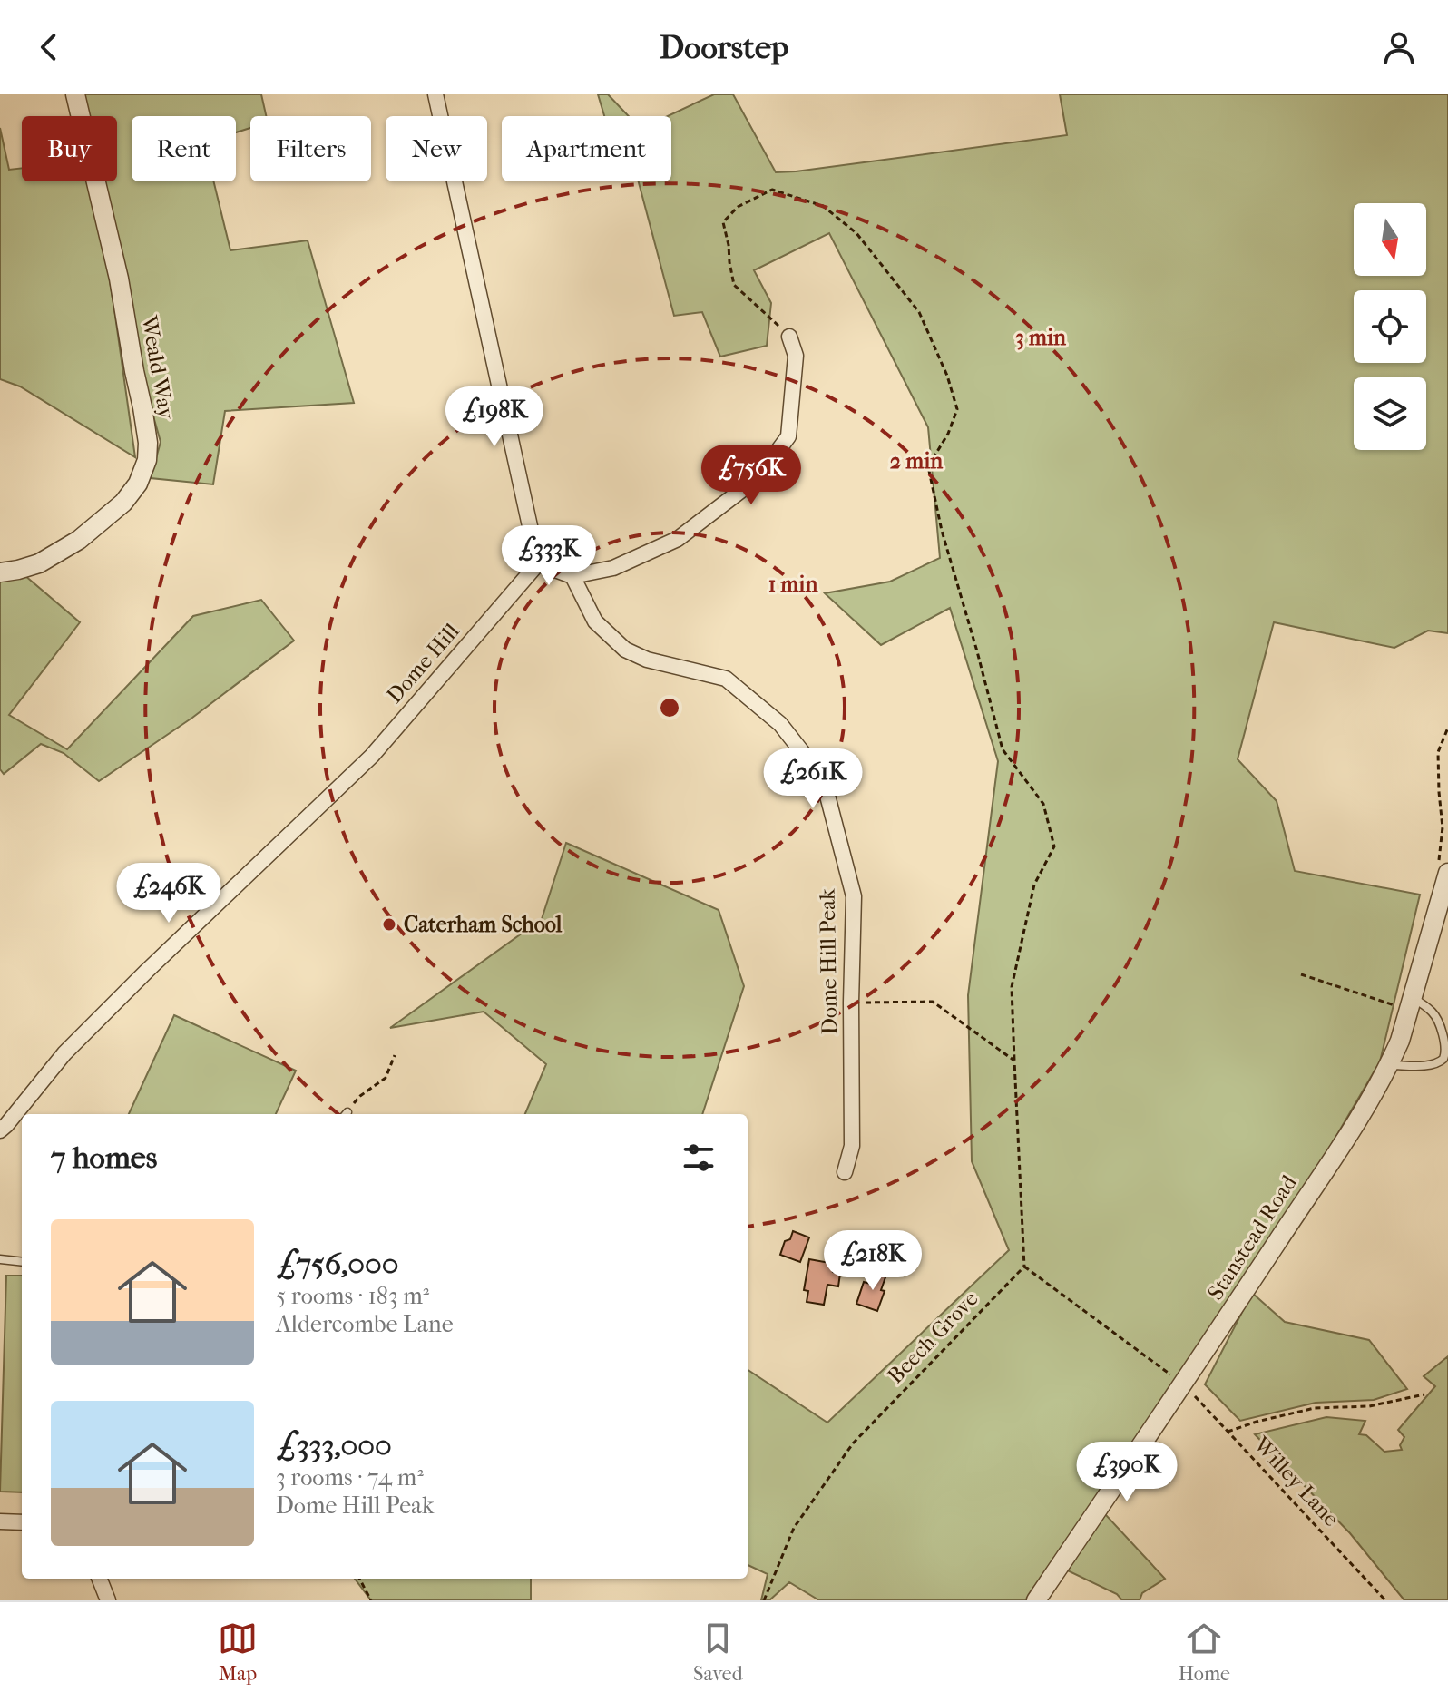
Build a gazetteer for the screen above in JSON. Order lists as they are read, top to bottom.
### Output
{
  "streets": {
    "street": [
      "Weald Way",
      "Dome Hill",
      "Dome Hill Peak",
      "Stanstead Road"
    ],
    "path": ["Beech Grove", "Willey Lane"]
  },
  "crossings": [
    ["Stanstead Road", "Willey Lane"]
  ],
  "places": ["Caterham School"],
  "north": "bottom",
  "page": {
    "header": "Doorstep",
    "chip": [
      "Buy",
      "Rent",
      "Filters",
      "New",
      "Apartment"
    ],
    "price": [
      "£198K",
      "£756K",
      "£333K",
      "£261K",
      "£246K",
      "£218K",
      "£390K"
    ],
    "heading": "7 homes",
    "list": [
      {
        "name": "£756,000",
        "note": "5 rooms · 183 m² · Aldercombe Lane"
      },
      {
        "name": "£333,000",
        "note": "3 rooms · 74 m² · Dome Hill Peak"
      }
    ],
    "tabs": ["Map", "Saved", "Home"]
  },
  "rings": ["3 min", "2 min", "1 min"]
}
